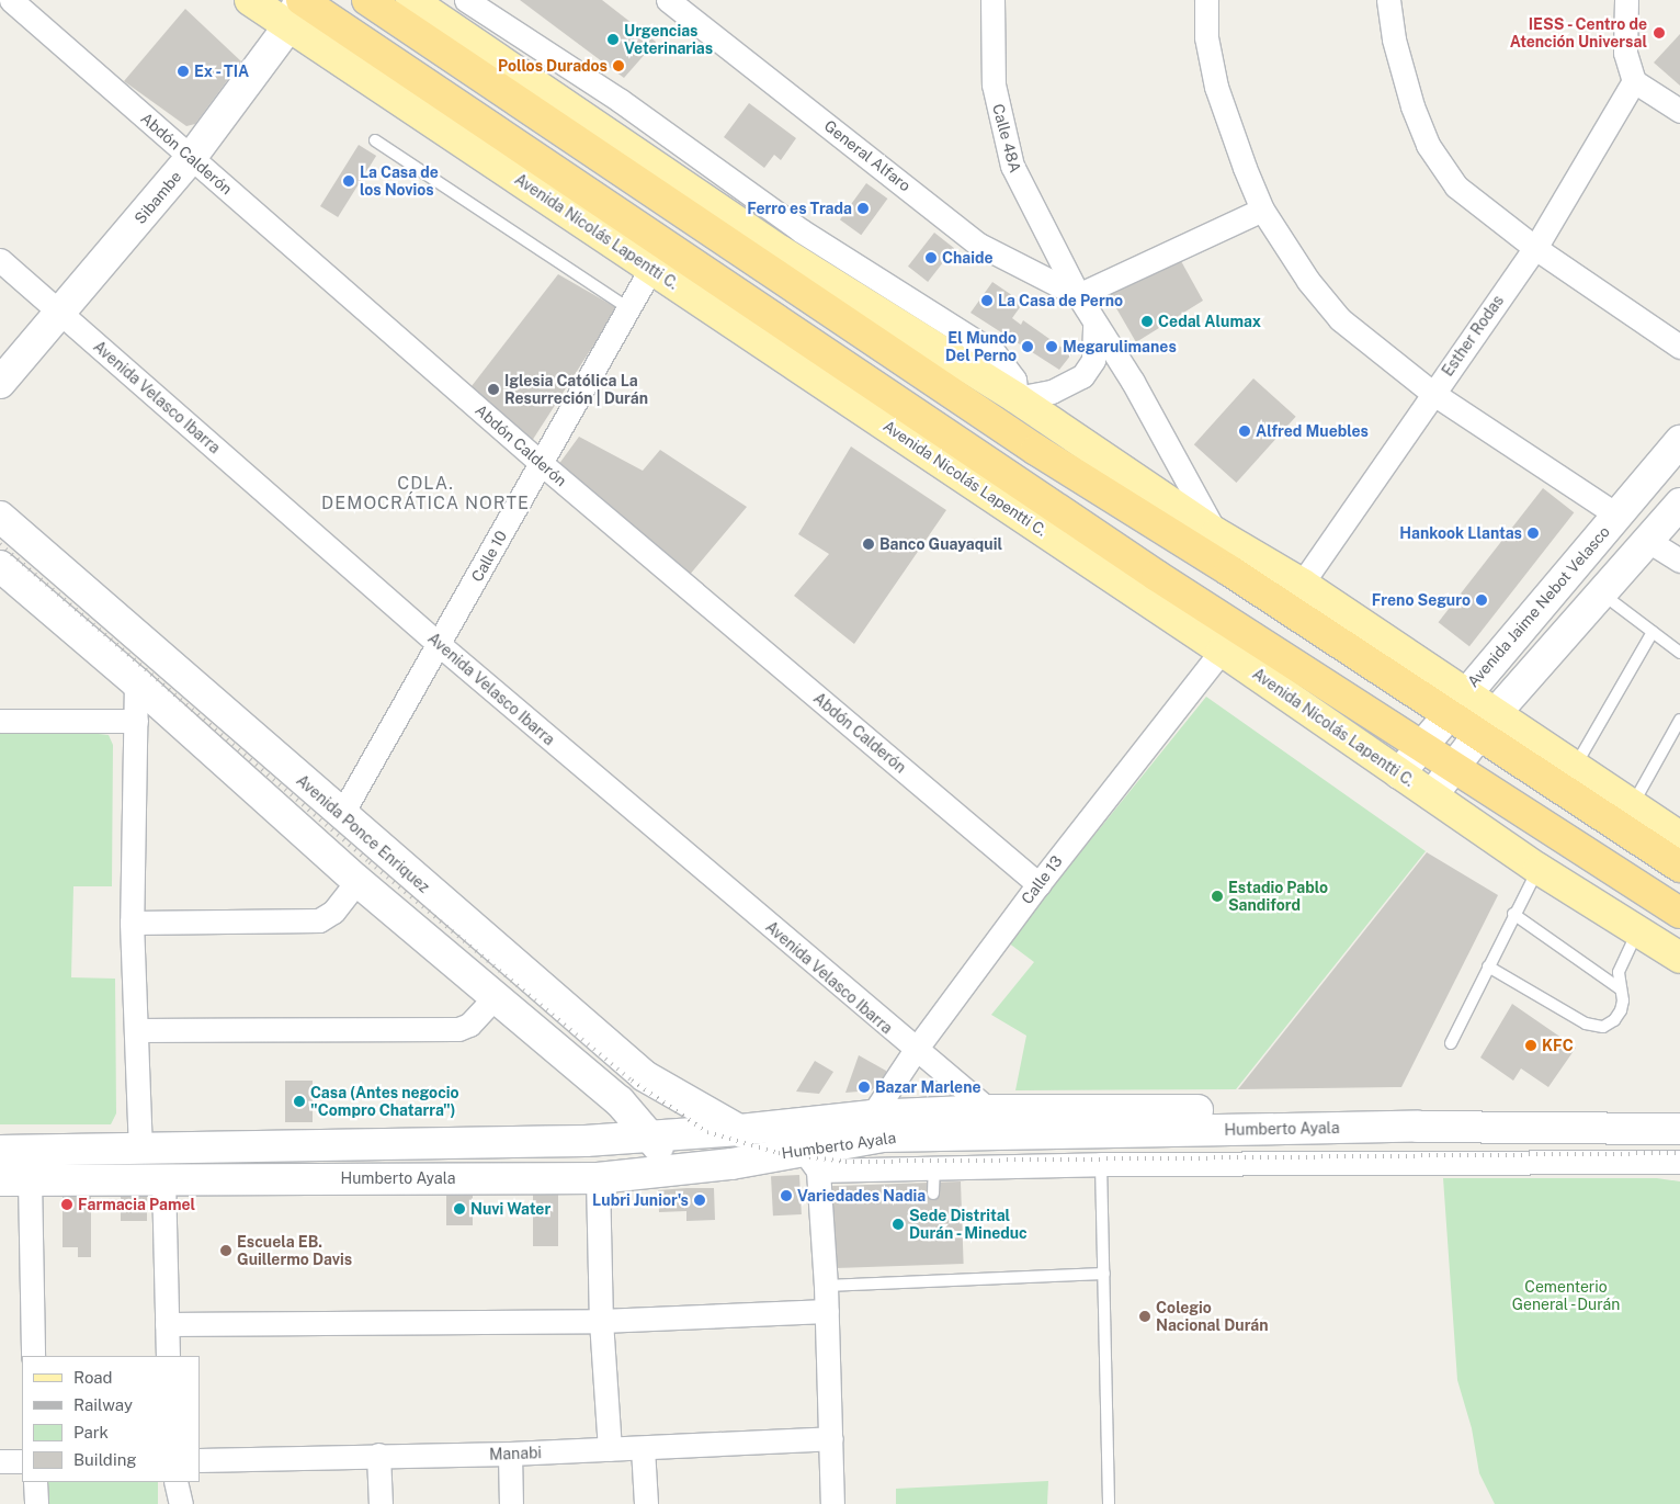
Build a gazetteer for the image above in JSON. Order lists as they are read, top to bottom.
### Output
{
  "streets": {
    "highway": ["Avenida Nicolás Lapentti C."],
    "street": [
      "Calle 48A",
      "Abdón Calderón",
      "General Alfaro",
      "Sibambe",
      "Esther Rodas",
      "Avenida Velasco Ibarra",
      "Calle 10",
      "Avenida Jaime Nebot Velasco",
      "Avenida Ponce Enriquez",
      "Calle 13",
      "Humberto Ayala",
      "Manabi"
    ]
  },
  "crossings": [
    ["Calle 48A", "General Alfaro"],
    ["Abdón Calderón", "Sibambe"],
    ["Abdón Calderón", "Calle 10"],
    ["Abdón Calderón", "Calle 13"],
    ["Sibambe", "Avenida Nicolás Lapentti C."],
    ["Sibambe", "Avenida Velasco Ibarra"],
    ["Avenida Nicolás Lapentti C.", "Calle 10"],
    ["Avenida Nicolás Lapentti C.", "Avenida Jaime Nebot Velasco"],
    ["Avenida Nicolás Lapentti C.", "Calle 13"],
    ["Avenida Velasco Ibarra", "Calle 10"],
    ["Avenida Velasco Ibarra", "Calle 13"],
    ["Avenida Velasco Ibarra", "Humberto Ayala"],
    ["Calle 10", "Avenida Ponce Enriquez"],
    ["Avenida Ponce Enriquez", "Humberto Ayala"],
    ["Calle 13", "Humberto Ayala"]
  ],
  "districts": ["CDLA. DEMOCRÁTICA NORTE"],
  "parks": ["Cementerio General - Durán"],
  "places": [
    "IESS - Centro de Atención Universal",
    "Urgencias Veterinarias",
    "Pollos Durados",
    "Ex - TIA",
    "La Casa de los Novios",
    "Ferro es Trada",
    "Chaide",
    "La Casa de Perno",
    "Cedal Alumax",
    "El Mundo Del Perno",
    "Megarulimanes",
    "Iglesia Católica La Resurreción | Durán",
    "Alfred Muebles",
    "Hankook Llantas",
    "Banco Guayaquil",
    "Freno Seguro",
    "Estadio Pablo Sandiford",
    "KFC",
    "Bazar Marlene",
    "Casa (Antes negocio \"Compro Chatarra\")",
    "Variedades Nadia",
    "Lubri Junior's",
    "Farmacia Pamel",
    "Nuvi Water",
    "Sede Distrital Durán - Mineduc",
    "Escuela EB. Guillermo Davis",
    "Colegio Nacional Durán"
  ],
  "legend": [
    "Road",
    "Railway",
    "Park",
    "Building"
  ]
}
